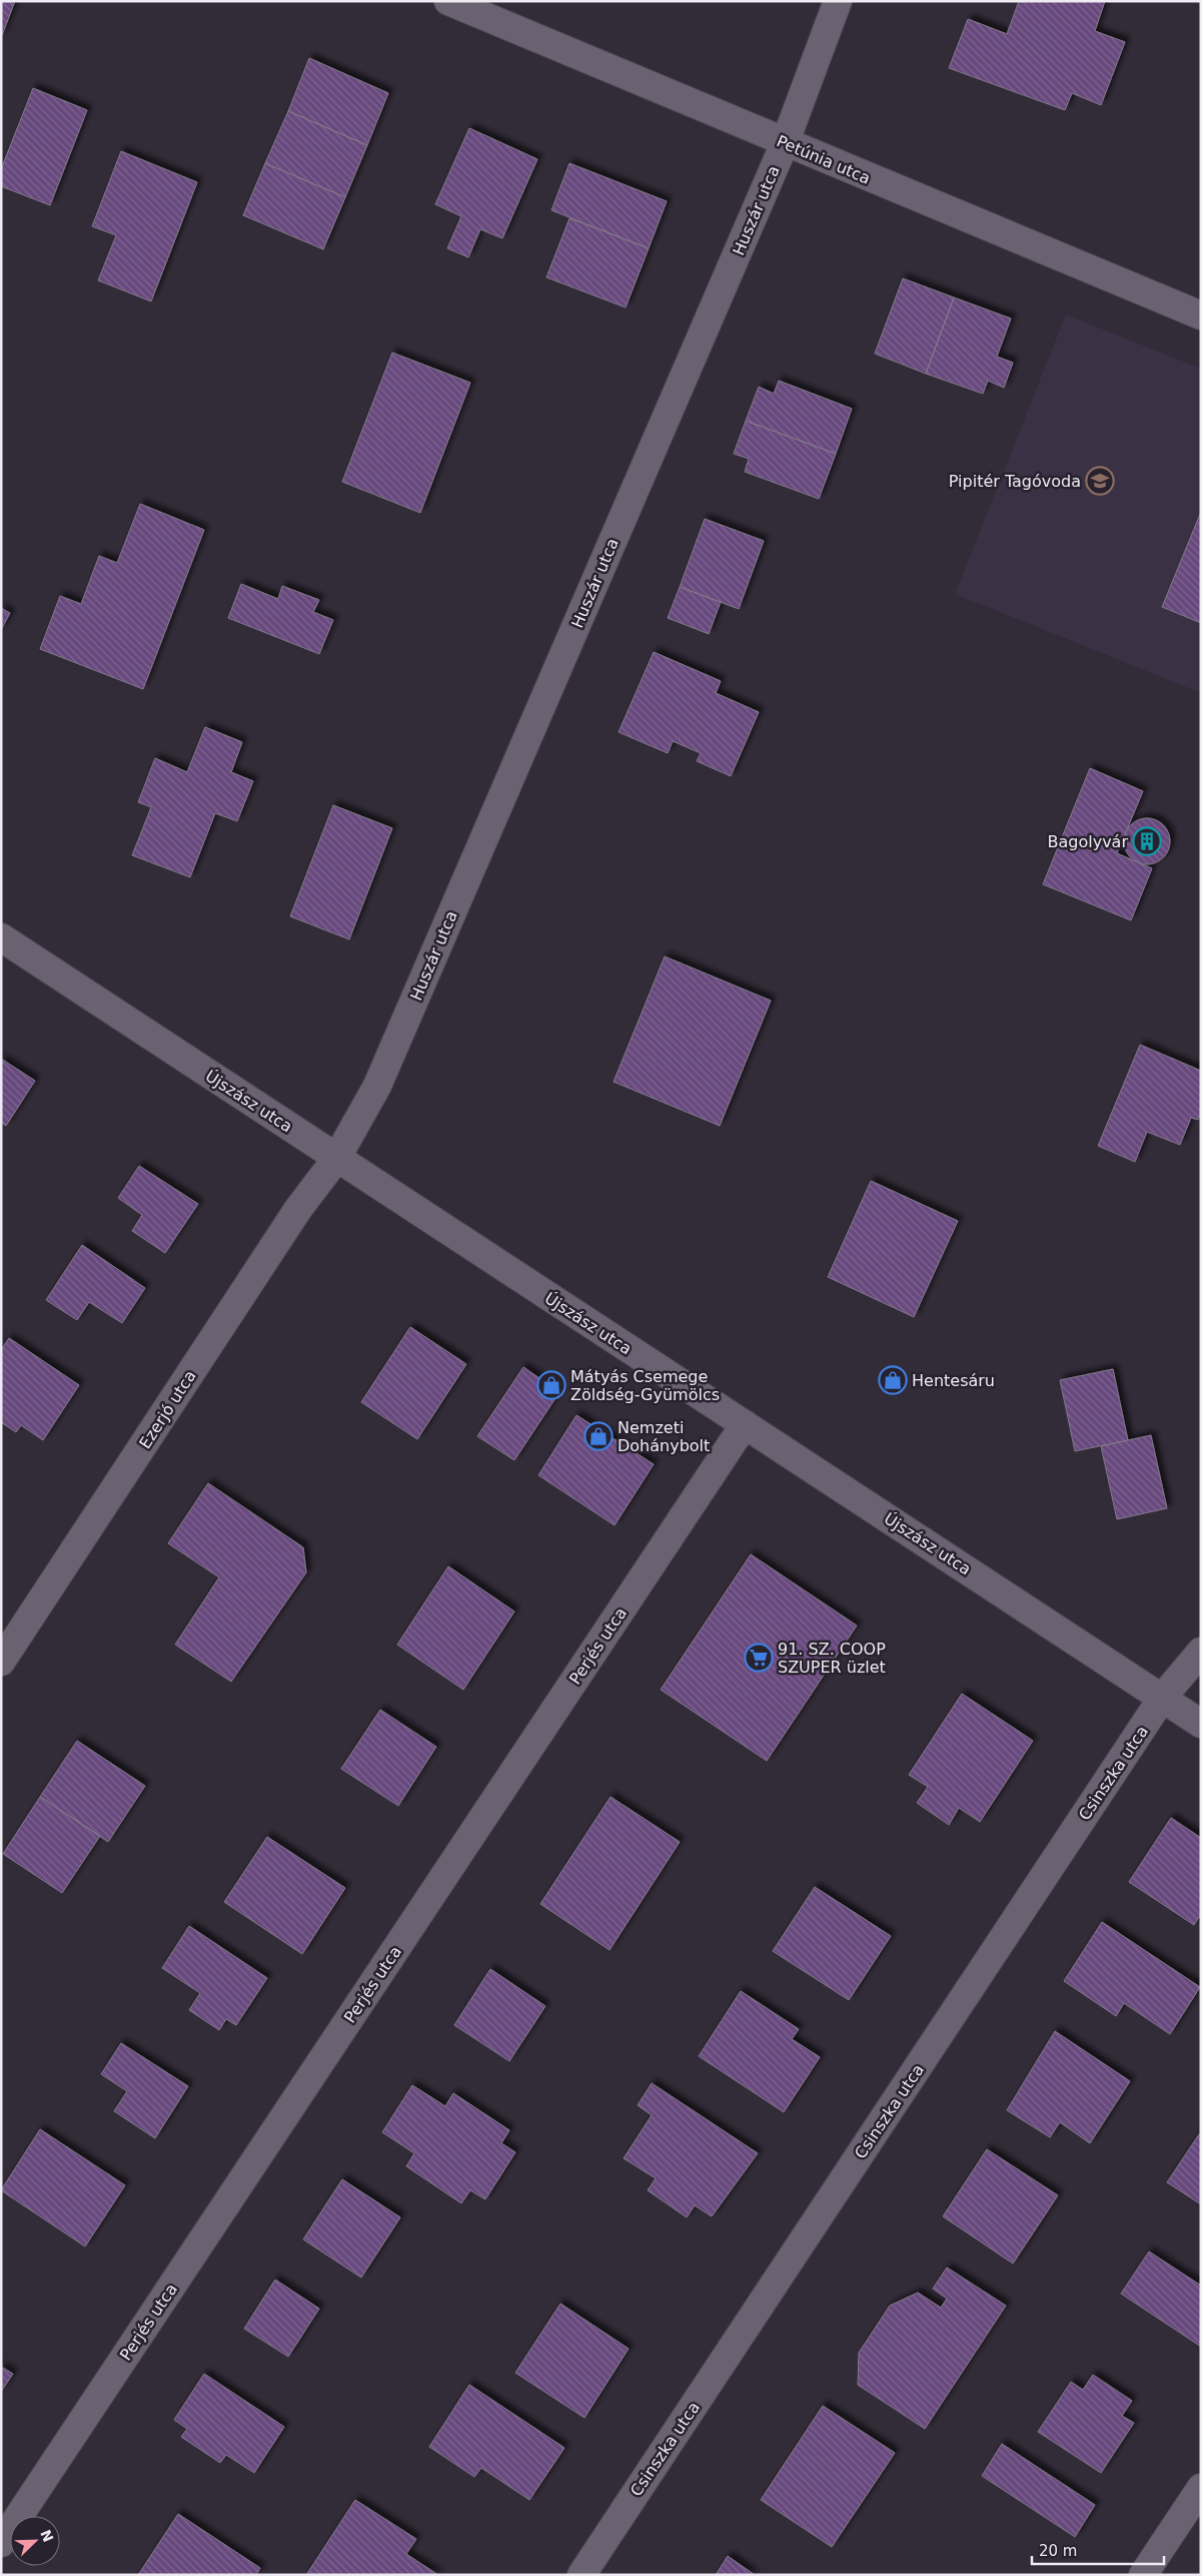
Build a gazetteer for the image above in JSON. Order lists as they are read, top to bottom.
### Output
{
  "streets": {
    "street": [
      "Petúnia utca",
      "Huszár utca",
      "Újszász utca",
      "Ezerjó utca",
      "Perjés utca",
      "Csinszka utca"
    ]
  },
  "crossings": [
    ["Petúnia utca", "Huszár utca"],
    ["Huszár utca", "Újszász utca"],
    ["Huszár utca", "Ezerjó utca"],
    ["Újszász utca", "Ezerjó utca"],
    ["Újszász utca", "Perjés utca"],
    ["Újszász utca", "Csinszka utca"]
  ],
  "places": {
    "school or university": ["Pipitér Tagóvoda"],
    "building": ["Bagolyvár"],
    "shop": ["Hentesáru", "Mátyás Csemege Zöldség-Gyümölcs", "Nemzeti Dohánybolt"],
    "supermarket": ["91. SZ. COOP SZUPER üzlet"]
  },
  "scale_bar": "20 m",
  "north": "top right"
}
